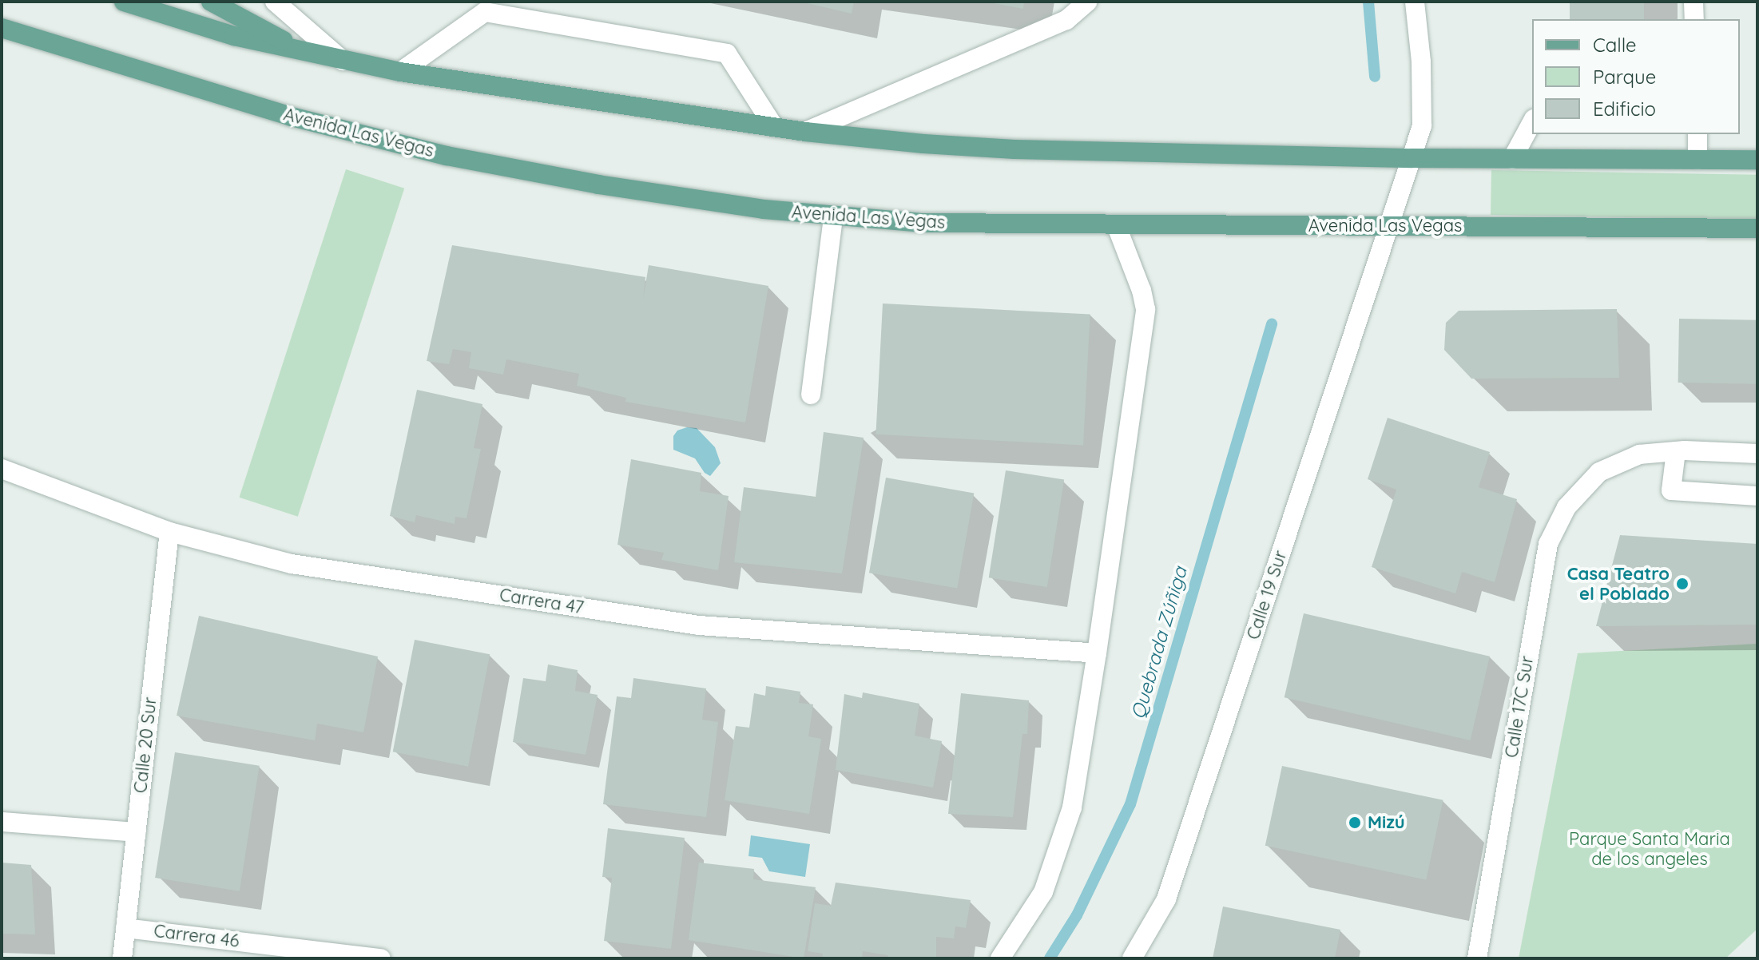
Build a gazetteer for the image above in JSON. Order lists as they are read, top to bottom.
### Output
{
  "streets": {
    "main road": ["Avenida Las Vegas"],
    "street": [
      "Calle 19 Sur",
      "Carrera 47",
      "Calle 17C Sur",
      "Calle 20 Sur",
      "Carrera 46"
    ]
  },
  "crossings": [
    ["Avenida Las Vegas", "Calle 19 Sur"],
    ["Carrera 47", "Calle 20 Sur"],
    ["Calle 20 Sur", "Carrera 46"]
  ],
  "water": ["Quebrada Zúñiga"],
  "parks": ["Parque Santa Maria de los angeles"],
  "places": ["Casa Teatro el Poblado", "Mizú"],
  "legend": ["Calle", "Parque", "Edificio"]
}
